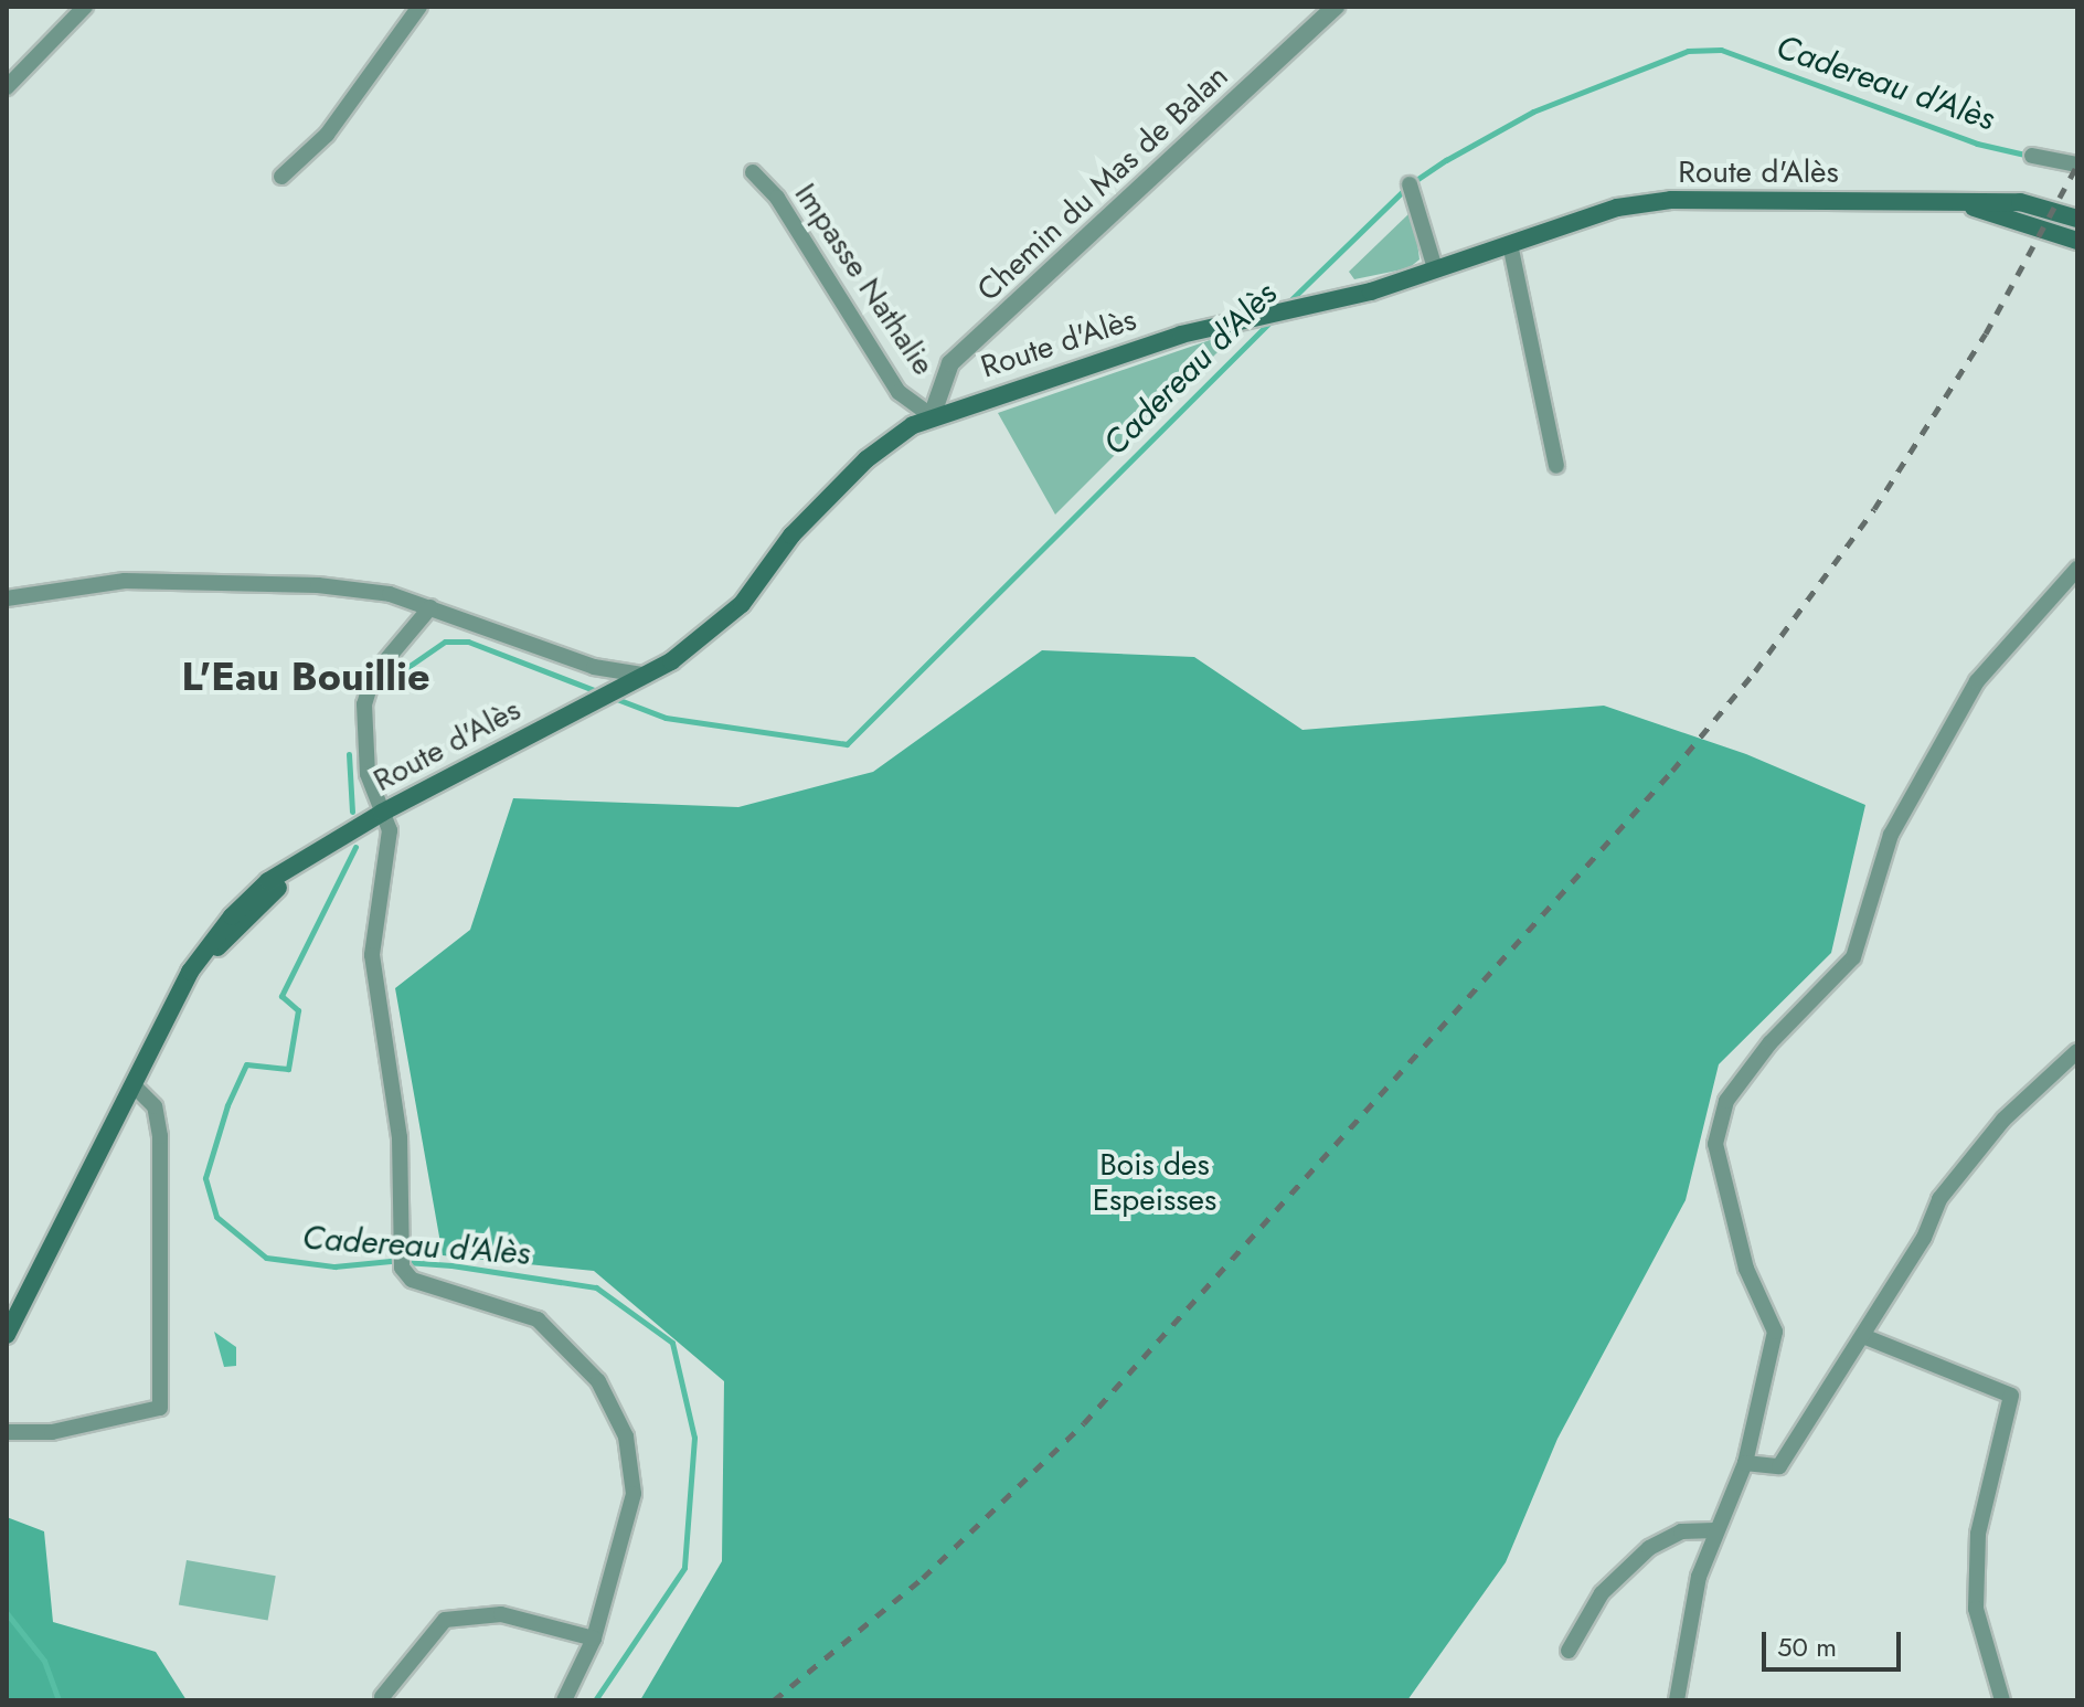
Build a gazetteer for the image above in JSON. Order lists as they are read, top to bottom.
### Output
{
  "streets": {
    "main road": ["Route d'Alès"],
    "street": ["Chemin du Mas de Balan", "Impasse Nathalie"]
  },
  "crossings": [
    ["Route d'Alès", "Chemin du Mas de Balan"],
    ["Route d'Alès", "Impasse Nathalie"],
    ["Chemin du Mas de Balan", "Impasse Nathalie"]
  ],
  "districts": ["L'Eau Bouillie"],
  "water": ["Cadereau d'Alès"],
  "parks": ["Bois des Espeisses"],
  "scale_bar": "50 m"
}
